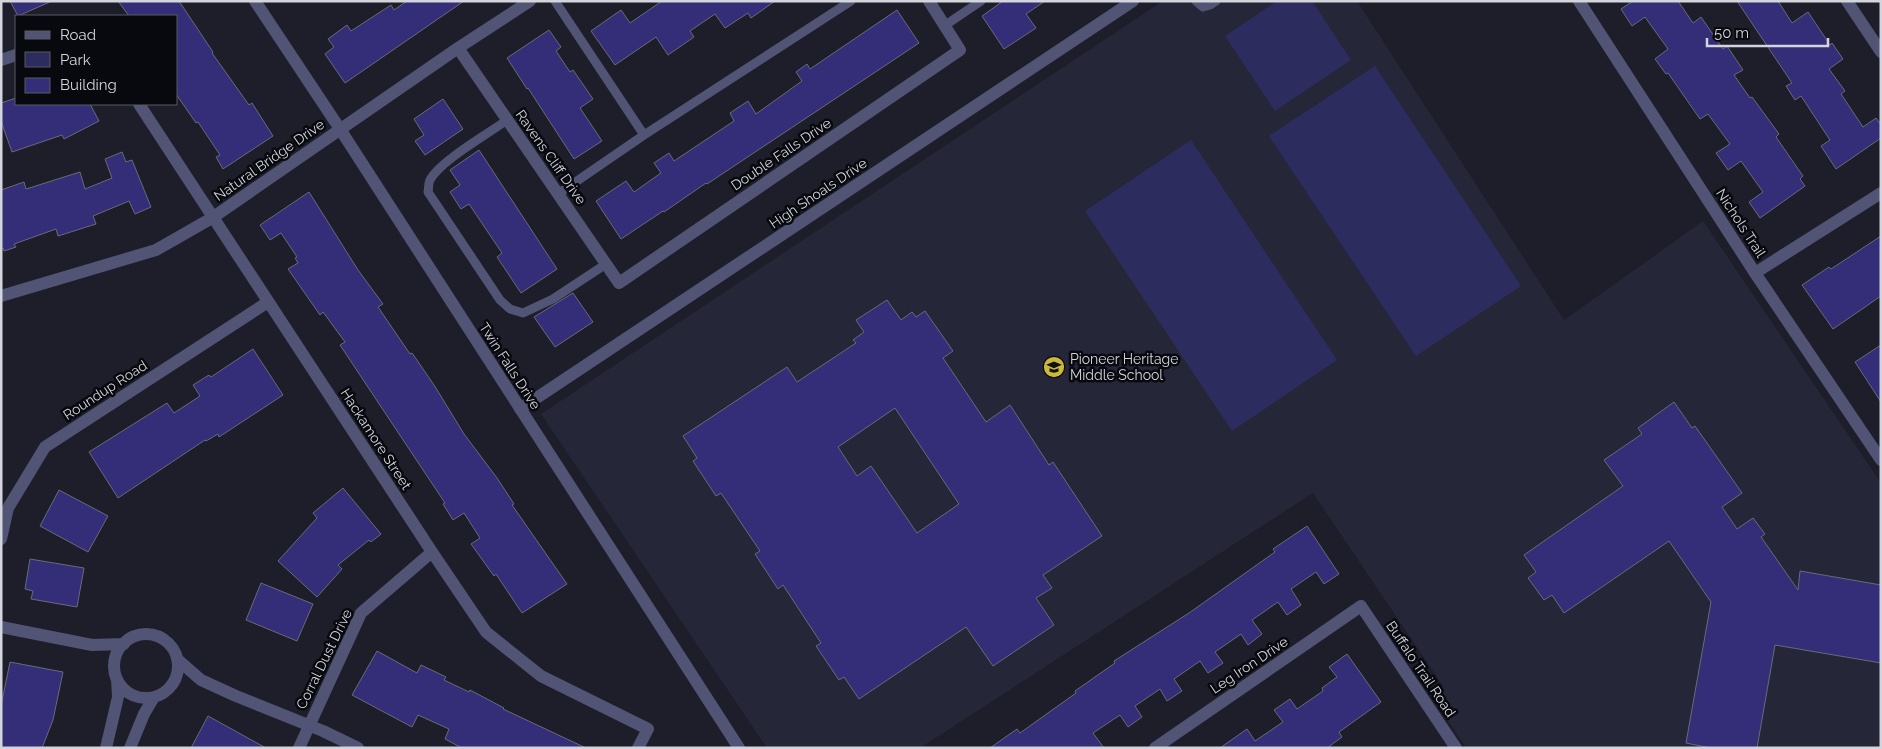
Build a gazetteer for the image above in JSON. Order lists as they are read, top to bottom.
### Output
{
  "streets": {
    "street": [
      "Double Falls Drive",
      "Ravens Cliff Drive",
      "Natural Bridge Drive",
      "High Shoals Drive",
      "Nichols Trail",
      "Twin Falls Drive",
      "Roundup Road",
      "Hackamore Street",
      "Corral Dust Drive",
      "Leg Iron Drive",
      "Buffalo Trail Road"
    ]
  },
  "crossings": [
    ["Double Falls Drive", "Ravens Cliff Drive"],
    ["Ravens Cliff Drive", "Natural Bridge Drive"],
    ["Natural Bridge Drive", "Twin Falls Drive"],
    ["Natural Bridge Drive", "Hackamore Street"],
    ["High Shoals Drive", "Twin Falls Drive"],
    ["Roundup Road", "Hackamore Street"],
    ["Hackamore Street", "Corral Dust Drive"],
    ["Leg Iron Drive", "Buffalo Trail Road"]
  ],
  "places": {
    "school or university": ["Pioneer Heritage Middle School"]
  },
  "legend": ["Road", "Park", "Building"],
  "scale_bar": "50 m"
}
